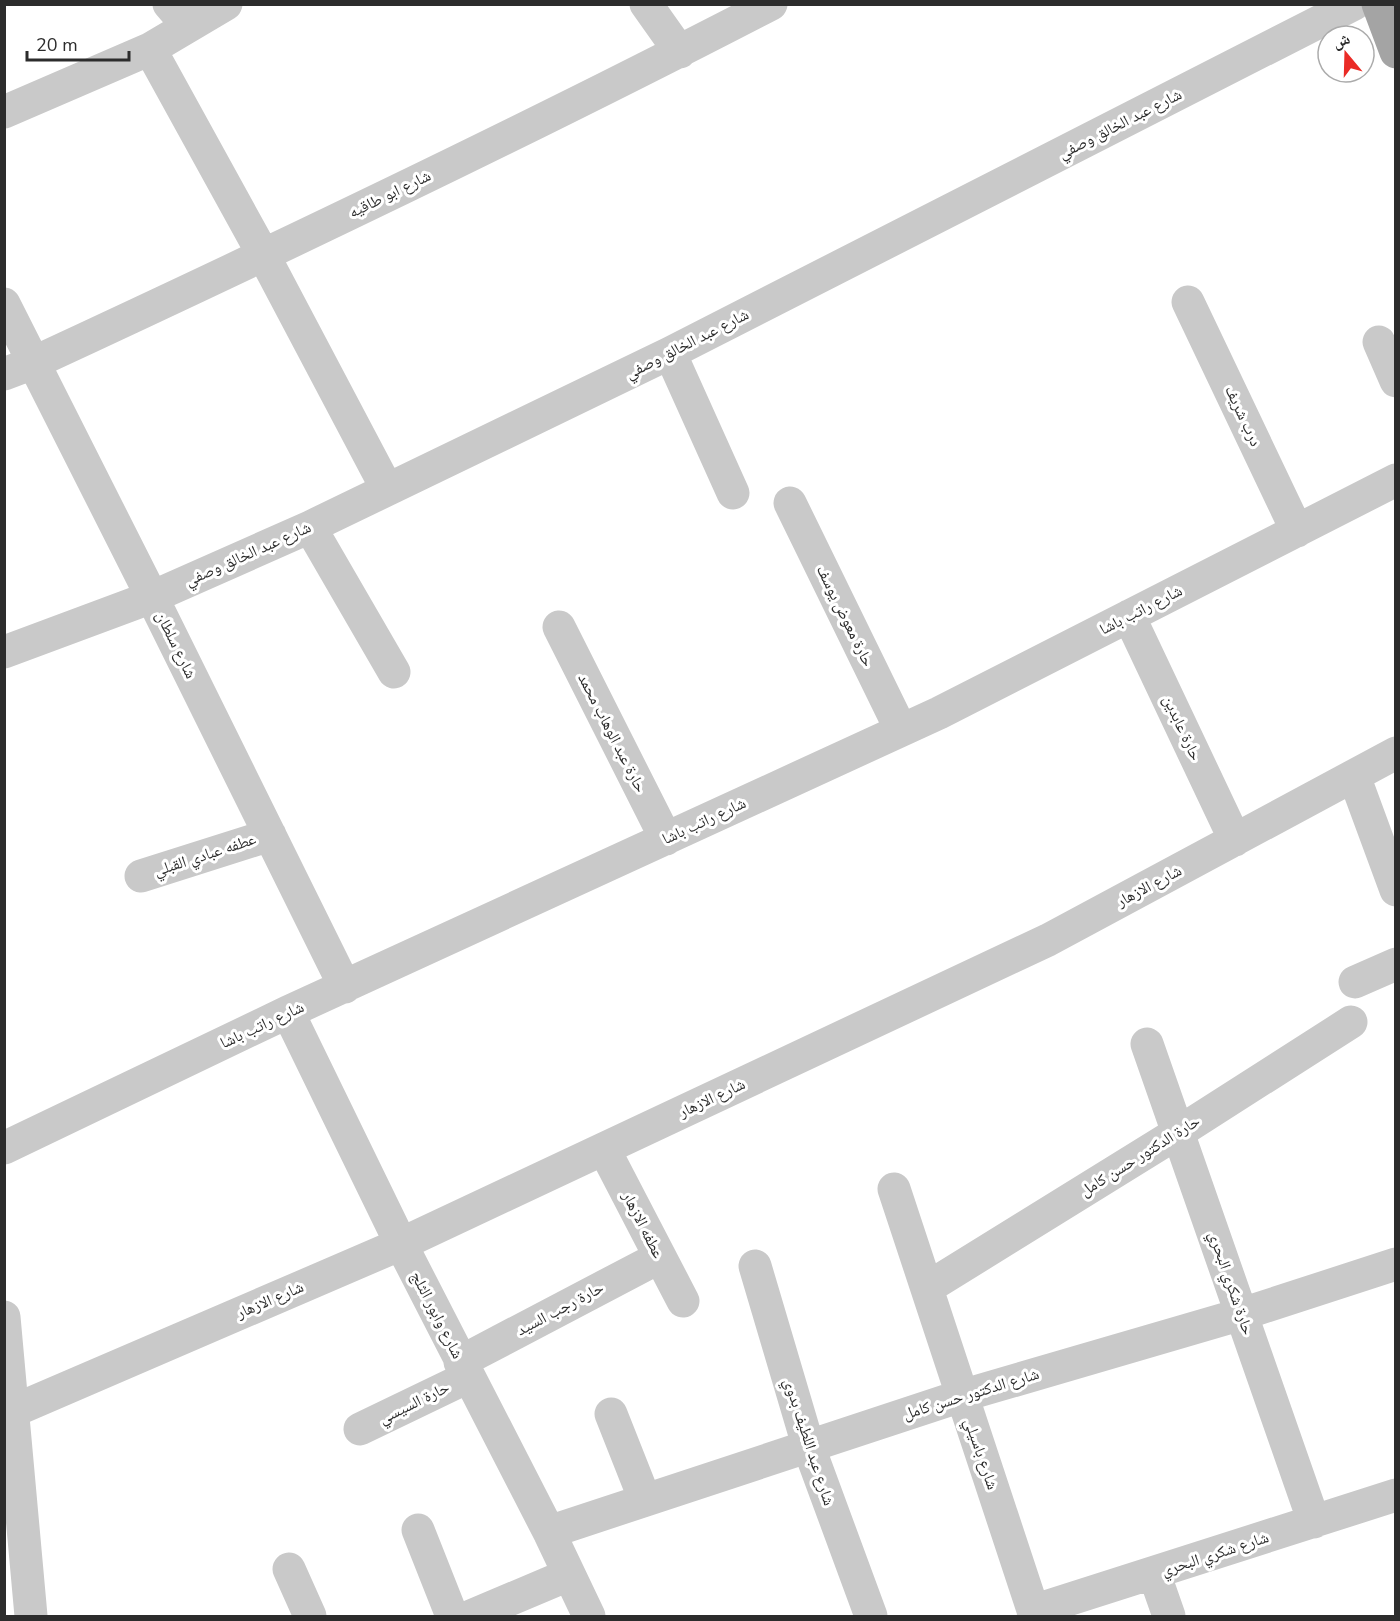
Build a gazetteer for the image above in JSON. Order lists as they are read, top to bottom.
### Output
{
  "streets": {
    "street": [
      "شارع عبد الخالق وصفي",
      "شارع ابو طاقيه",
      "درب شريف",
      "شارع راتب باشا",
      "حارة معوض يوسف",
      "شارع سلطان",
      "حارة عابدين",
      "حارة عبد الوهاب محمد",
      "عطفه عبادي القبلي",
      "شارع الازهار",
      "حارة الدكتور حسن كامل",
      "عطفه الازهار",
      "حارة شكري البحري",
      "حارة رجب السيد",
      "شارع وابور الثلج",
      "شارع الدكتور حسن كامل",
      "حارة السيسي",
      "شارع عبد اللطيف بدوي",
      "شارع باسيلي",
      "شارع شكري البحري"
    ]
  },
  "crossings": [
    ["شارع عبد الخالق وصفي", "شارع سلطان"],
    ["شارع ابو طاقيه", "شارع سلطان"],
    ["درب شريف", "شارع راتب باشا"],
    ["شارع راتب باشا", "حارة معوض يوسف"],
    ["شارع راتب باشا", "شارع سلطان"],
    ["شارع راتب باشا", "حارة عابدين"],
    ["شارع راتب باشا", "حارة عبد الوهاب محمد"],
    ["شارع راتب باشا", "شارع وابور الثلج"],
    ["شارع سلطان", "عطفه عبادي القبلي"],
    ["حارة عابدين", "شارع الازهار"],
    ["شارع الازهار", "عطفه الازهار"],
    ["شارع الازهار", "شارع وابور الثلج"],
    ["حارة الدكتور حسن كامل", "حارة شكري البحري"],
    ["حارة الدكتور حسن كامل", "شارع باسيلي"],
    ["عطفه الازهار", "حارة رجب السيد"],
    ["حارة شكري البحري", "شارع الدكتور حسن كامل"],
    ["حارة شكري البحري", "شارع شكري البحري"],
    ["حارة رجب السيد", "شارع وابور الثلج"],
    ["حارة رجب السيد", "حارة السيسي"],
    ["شارع وابور الثلج", "شارع الدكتور حسن كامل"],
    ["شارع وابور الثلج", "حارة السيسي"],
    ["شارع الدكتور حسن كامل", "شارع عبد اللطيف بدوي"],
    ["شارع الدكتور حسن كامل", "شارع باسيلي"],
    ["شارع باسيلي", "شارع شكري البحري"]
  ],
  "scale_bar": "20 m",
  "north": "top"
}
